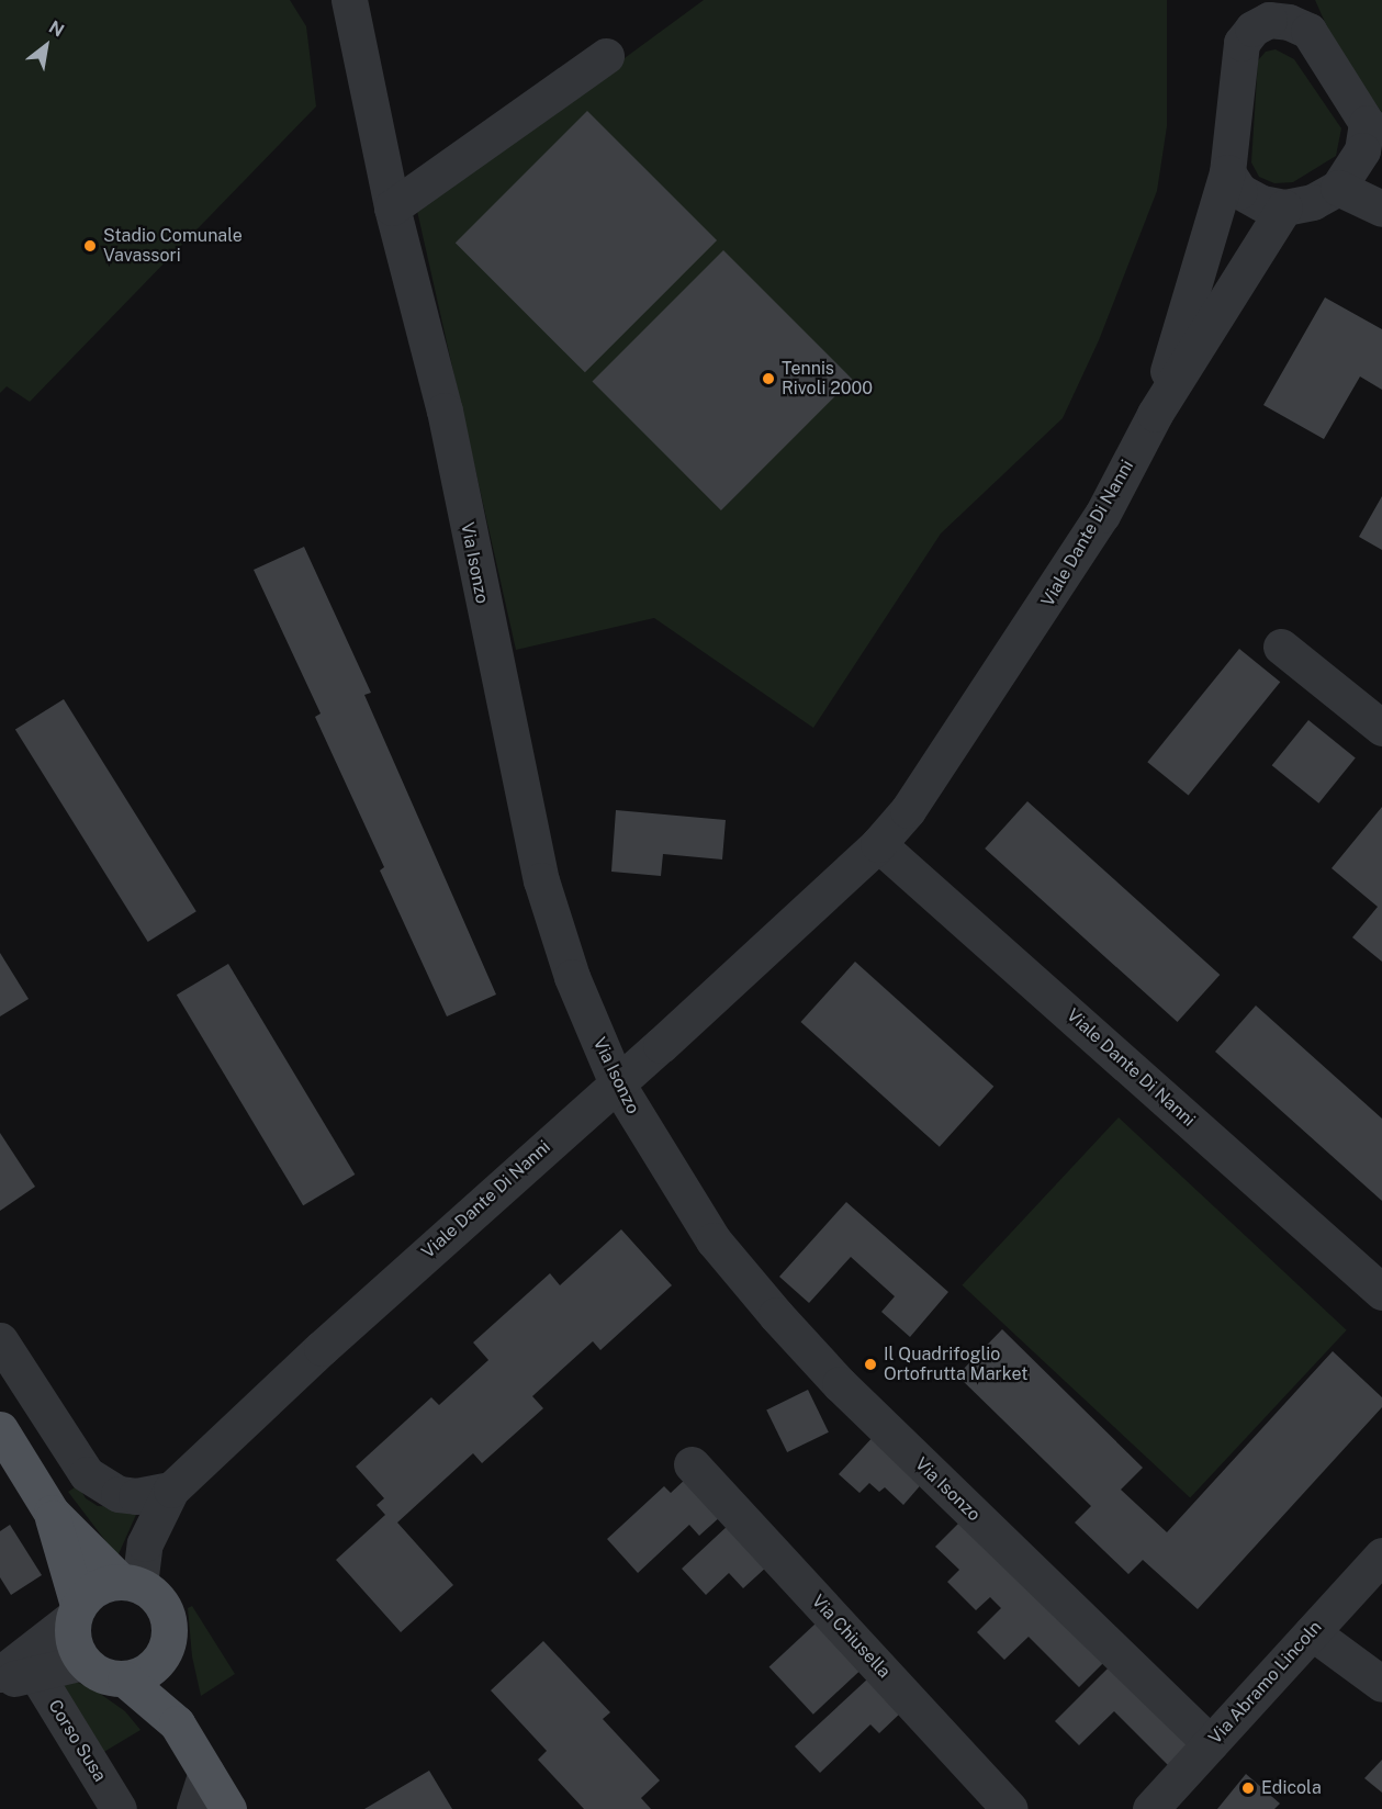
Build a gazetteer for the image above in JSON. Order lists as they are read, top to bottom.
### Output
{
  "streets": {
    "street": [
      "Viale Dante Di Nanni",
      "Via Isonzo",
      "Via Chiusella",
      "Via Abramo Lincoln",
      "Corso Susa"
    ]
  },
  "crossings": [
    ["Viale Dante Di Nanni", "Via Isonzo"],
    ["Via Isonzo", "Via Abramo Lincoln"]
  ],
  "places": [
    "Stadio Comunale Vavassori",
    "Tennis Rivoli 2000",
    "Il Quadrifoglio Ortofrutta Market",
    "Edicola"
  ],
  "north": "top right"
}
